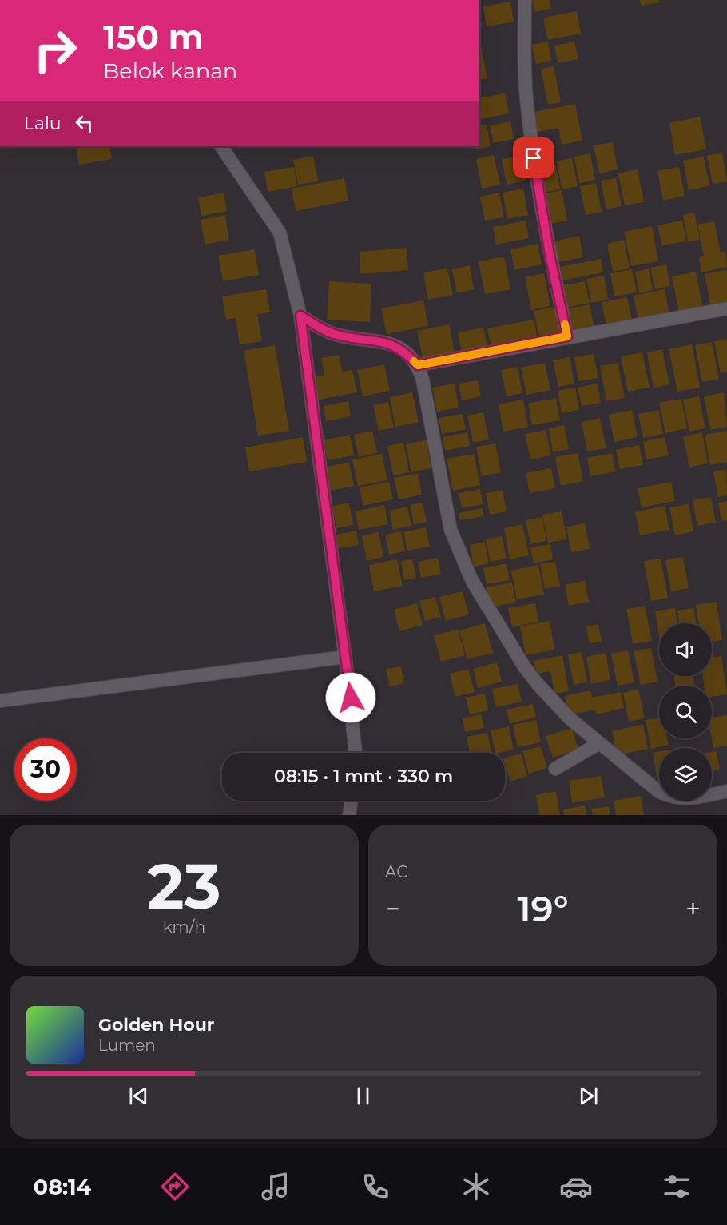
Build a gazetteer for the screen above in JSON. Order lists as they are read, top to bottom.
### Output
{
  "page": {
    "turn": ["150 m", "Belok kanan"],
    "then": "Lalu",
    "limit": "30",
    "trip": "08:15 · 1 mnt · 330 m",
    "tile": [
      ["23", "km/h"],
      "AC"
    ],
    "heat": ["−", "19°", "+"],
    "song": ["Golden Hour", "Lumen"],
    "tabs": "08:14"
  }
}
